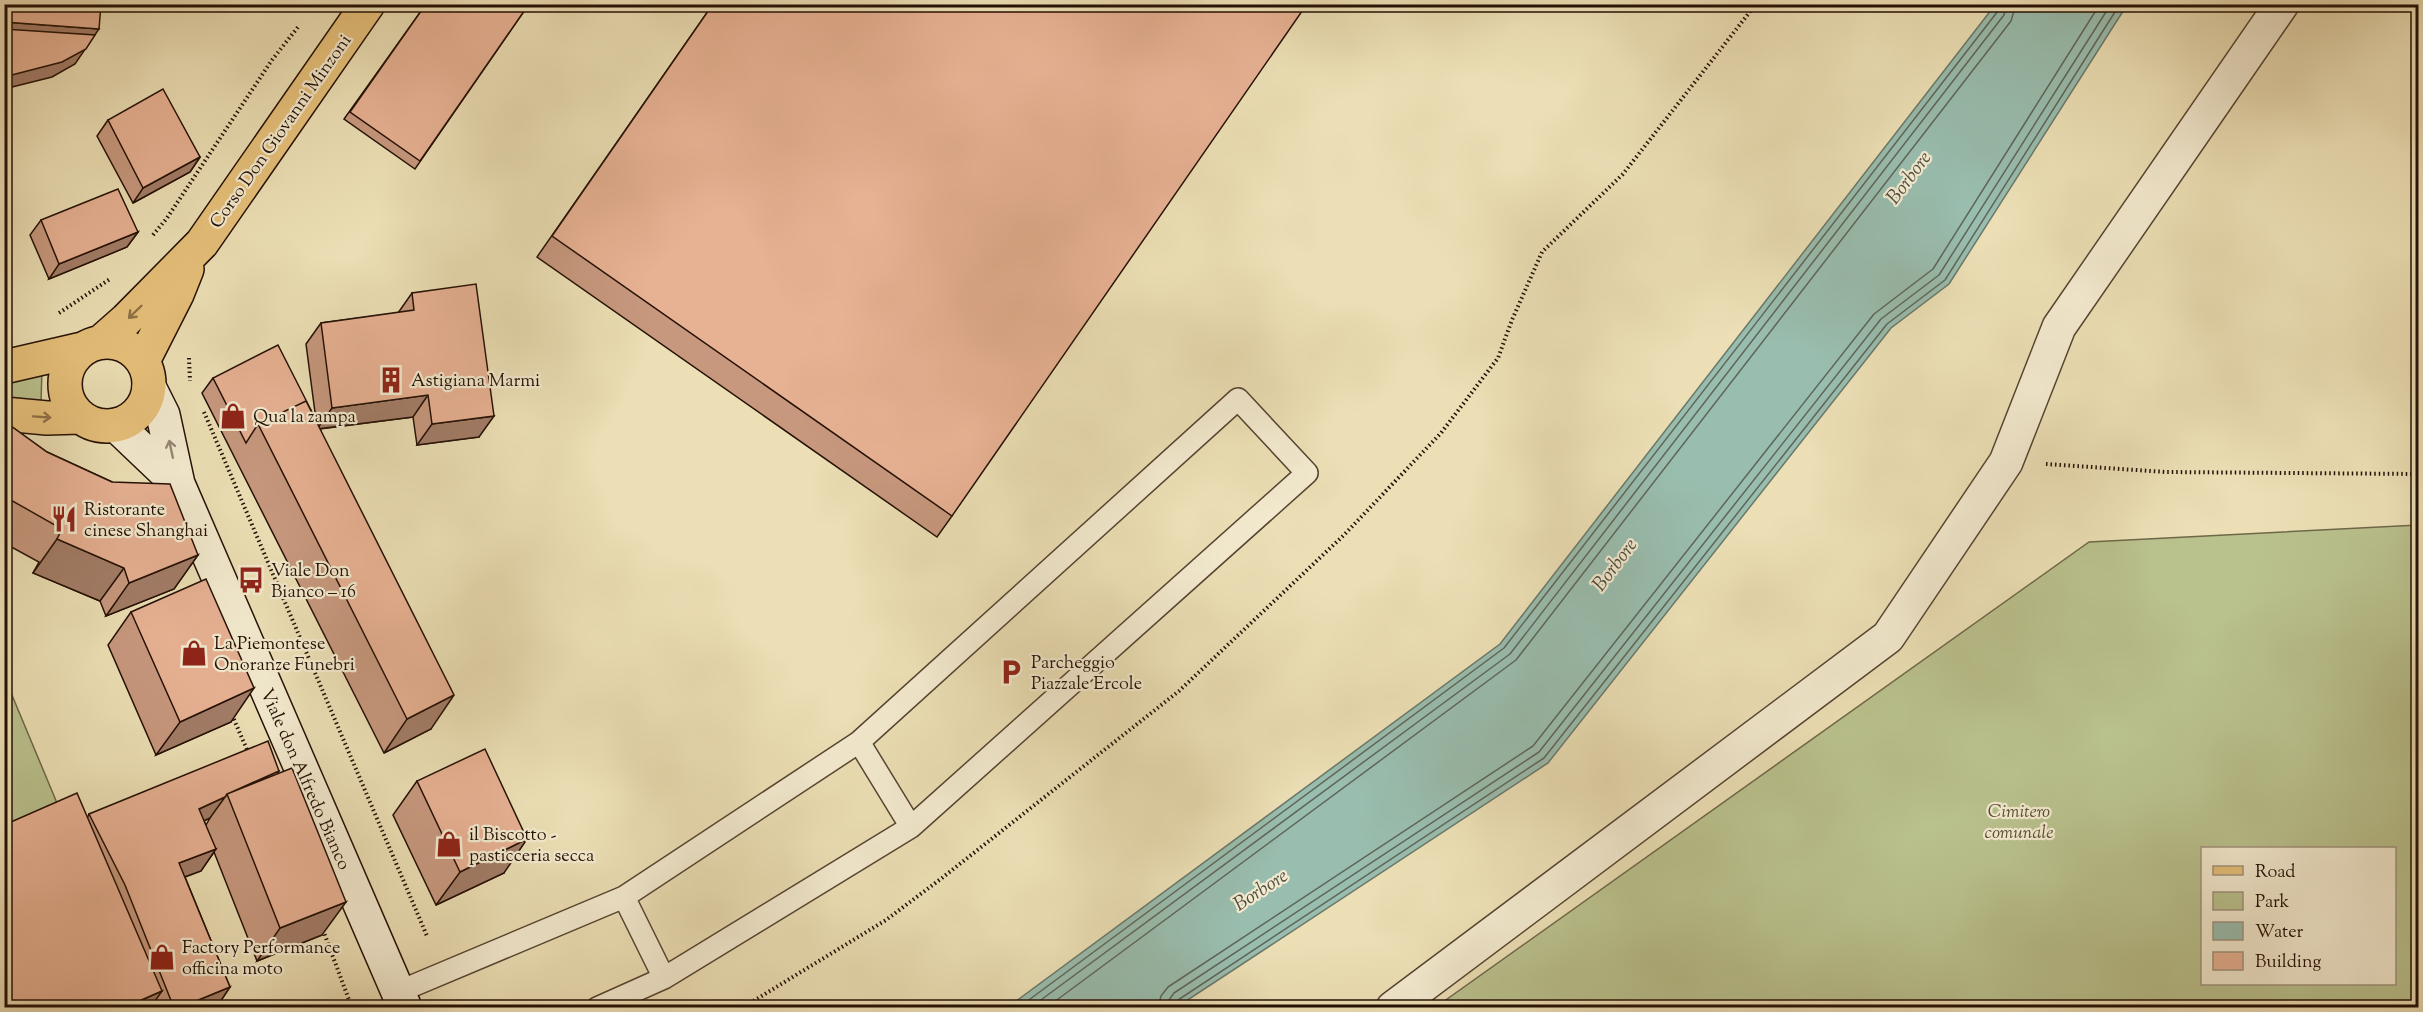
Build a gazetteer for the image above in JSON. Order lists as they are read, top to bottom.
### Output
{
  "streets": {
    "main road": ["Corso Don Giovanni Minzoni"],
    "street": ["Viale don Alfredo Bianco"]
  },
  "crossings": [
    ["Corso Don Giovanni Minzoni", "Viale don Alfredo Bianco"]
  ],
  "water": ["Borbore"],
  "parks": ["Cimitero comunale"],
  "places": {
    "building": ["Astigiana Marmi"],
    "shop": [
      "Qua la zampa",
      "La Piemontese Onoranze Funebri",
      "il Biscotto - pasticceria secca",
      "Factory Performance officina moto"
    ],
    "restaurant": ["Ristorante cinese Shanghai"],
    "bus stop": ["Viale Don Bianco – 16"],
    "parking": ["Parcheggio Piazzale Ercole"]
  },
  "legend": [
    "Road",
    "Park",
    "Water",
    "Building"
  ]
}
